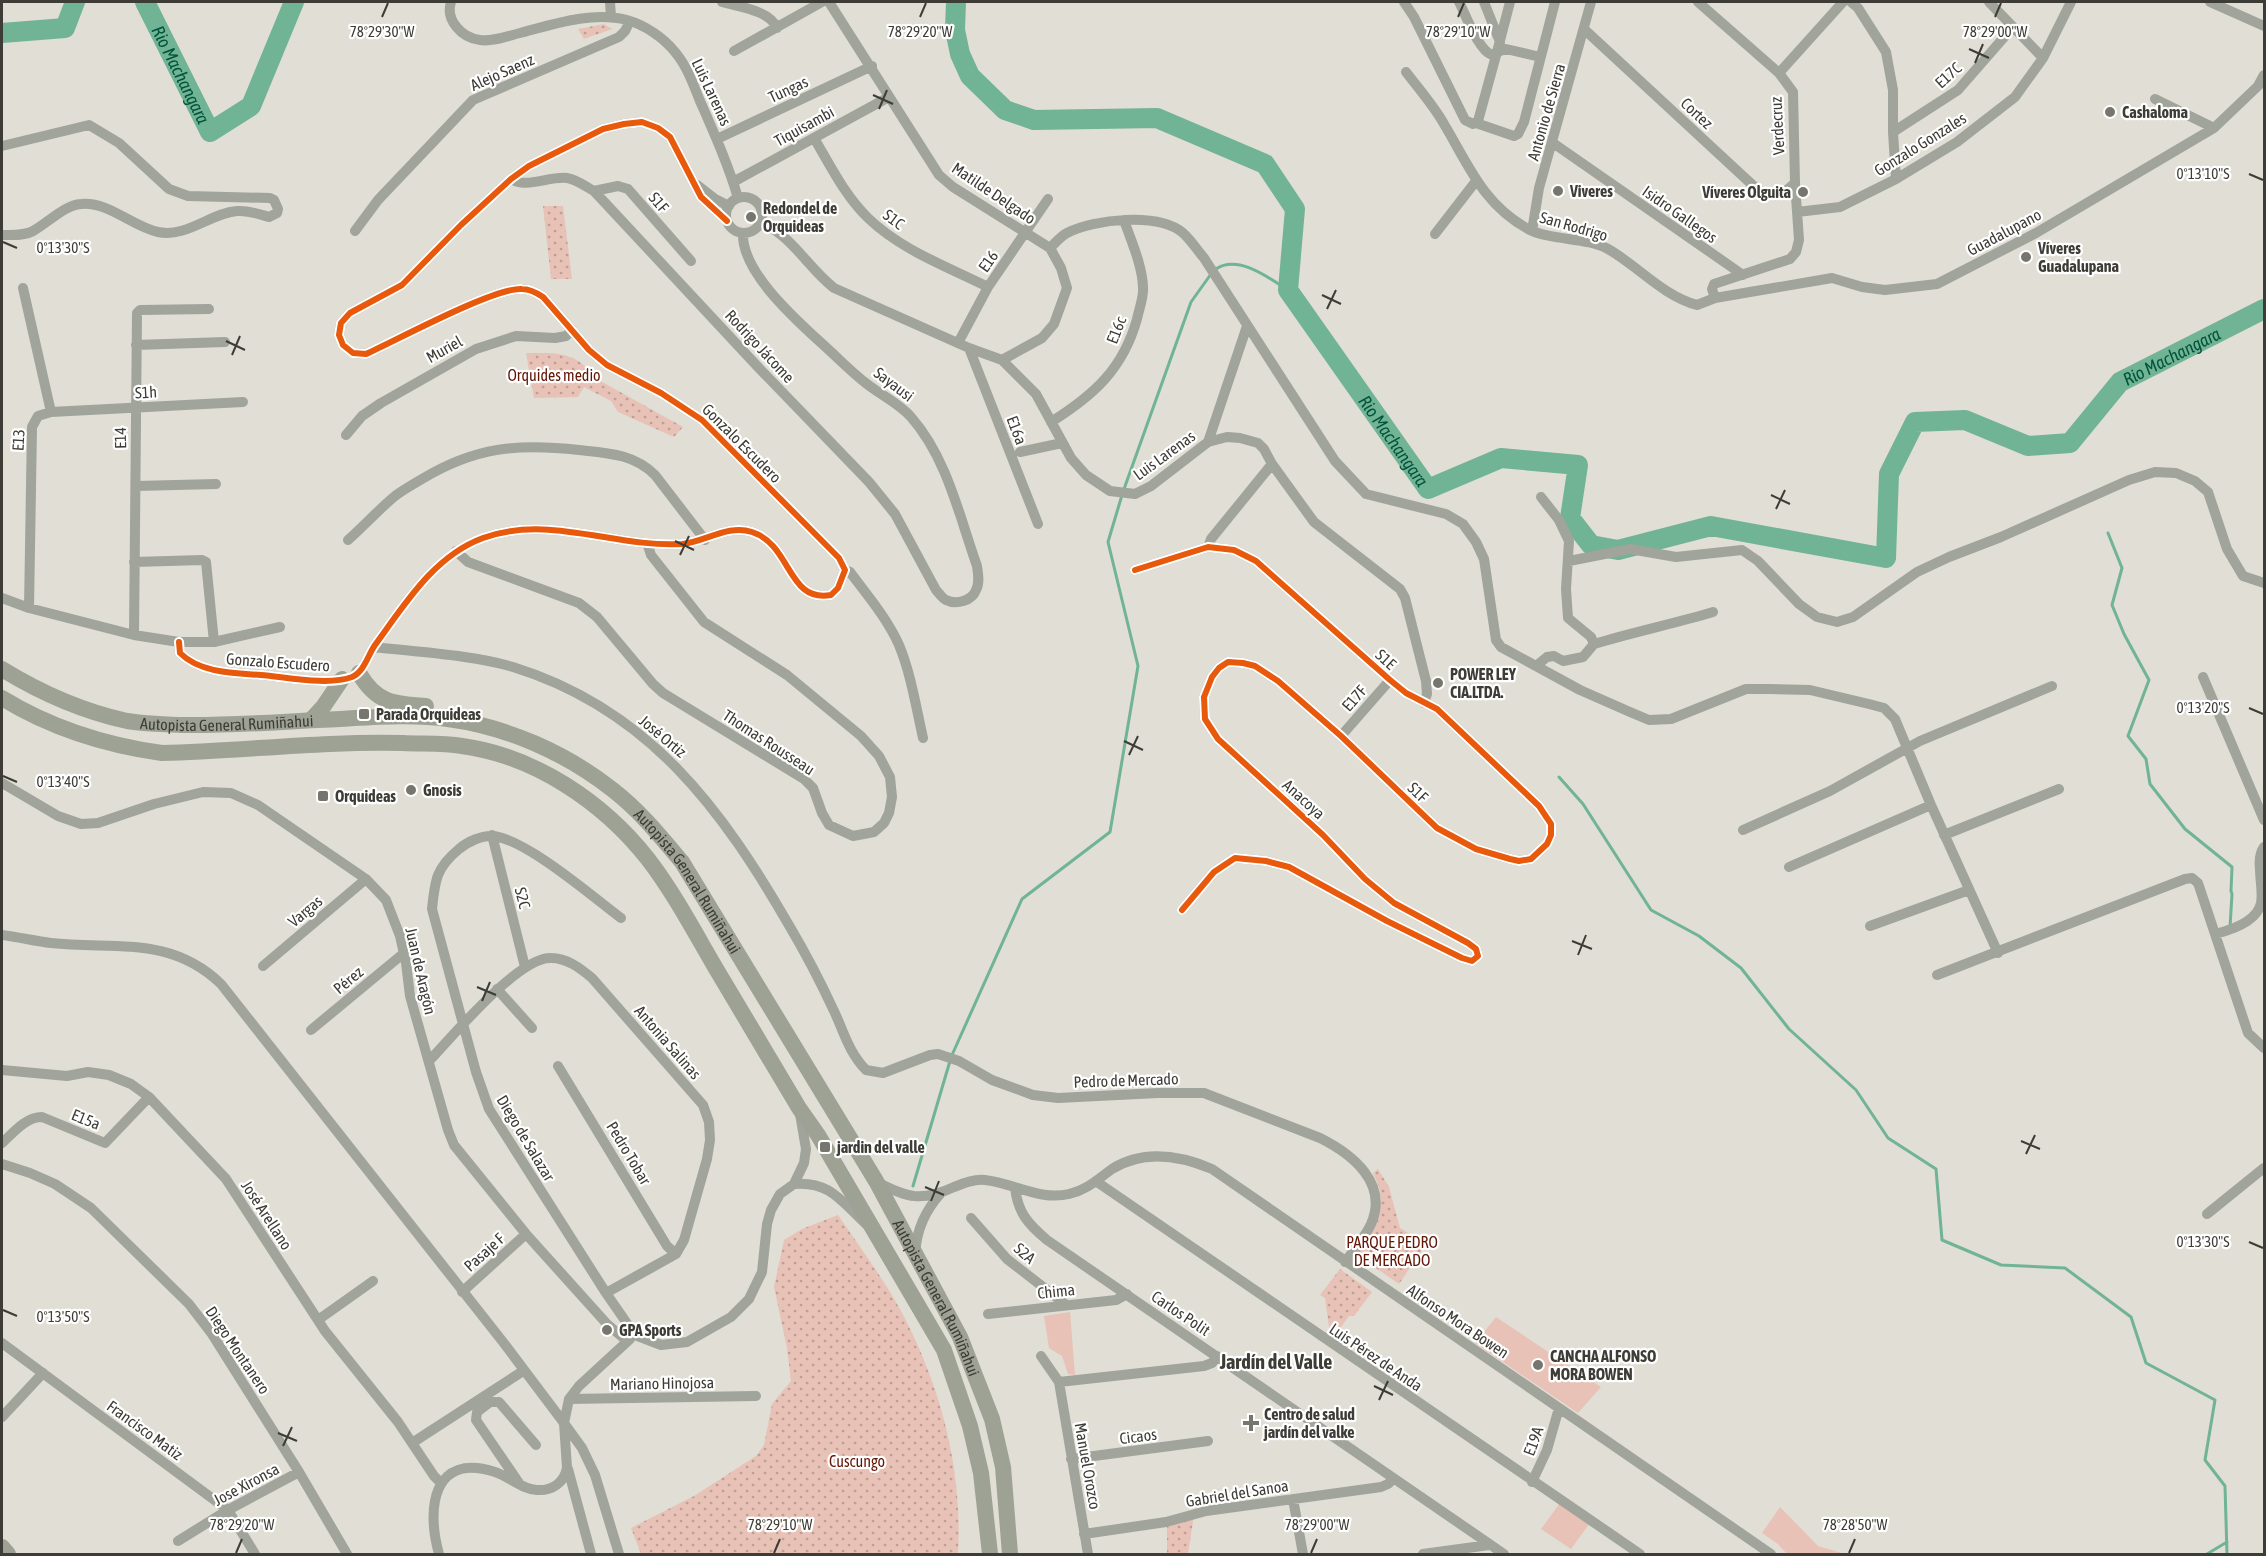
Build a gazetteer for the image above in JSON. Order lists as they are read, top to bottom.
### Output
{
  "streets": {
    "highway": ["Autopista General Rumiñahui"],
    "street": [
      "Alejo Saenz",
      "E17C",
      "Tungas",
      "Luis Larenas",
      "Antonio de Sierra",
      "Cortez",
      "Tiquisambi",
      "Verdecruz",
      "Gonzalo Gonzales",
      "Matilde Delgado",
      "S1F",
      "Isidro Gallegos",
      "S1C",
      "San Rodrigo",
      "Guadalupano",
      "E16",
      "E16c",
      "Rodrigo Jácome",
      "Muriel",
      "Sayausi",
      "S1h",
      "E16a",
      "E14",
      "E13",
      "Gonzalo Escudero",
      "S1E",
      "E17F",
      "José Ortiz",
      "Thomas Rousseau",
      "Anacoya",
      "S2C",
      "Vargas",
      "Juan de Aragón",
      "Pérez",
      "Antonia Salinas",
      "Pedro de Mercado",
      "E15a",
      "Diego de Salazar",
      "Pedro Tobar",
      "José Arellano",
      "Pasaje F",
      "S2A",
      "Chima",
      "Carlos Polit",
      "Alfonso Mora Bowen",
      "Diego Montanero",
      "Luis Pérez de Anda",
      "Mariano Hinojosa",
      "Francisco Matiz",
      "Cicaos",
      "E19A",
      "Manuel Orozco",
      "Jose Xironsa",
      "Gabriel del Sanoa"
    ]
  },
  "crossings": [
    ["Alejo Saenz", "Luis Larenas"],
    ["Tungas", "Luis Larenas"],
    ["Tungas", "Matilde Delgado"],
    ["Luis Larenas", "Tiquisambi"],
    ["Luis Larenas", "E16"],
    ["Luis Larenas", "E16c"],
    ["Luis Larenas", "Sayausi"],
    ["Luis Larenas", "E16a"],
    ["Luis Larenas", "Gonzalo Escudero"],
    ["Luis Larenas", "S1E"],
    ["Antonio de Sierra", "Cortez"],
    ["Antonio de Sierra", "Isidro Gallegos"],
    ["Antonio de Sierra", "San Rodrigo"],
    ["Cortez", "Verdecruz"],
    ["Tiquisambi", "Matilde Delgado"],
    ["Tiquisambi", "S1C"],
    ["Verdecruz", "Gonzalo Gonzales"],
    ["Verdecruz", "Isidro Gallegos"],
    ["Matilde Delgado", "E16"],
    ["S1F", "Rodrigo Jácome"],
    ["S1F", "S1E"],
    ["S1F", "E17F"],
    ["S1F", "Anacoya"],
    ["S1C", "E16"],
    ["San Rodrigo", "Guadalupano"],
    ["Rodrigo Jácome", "Sayausi"],
    ["Rodrigo Jácome", "Gonzalo Escudero"],
    ["Muriel", "Gonzalo Escudero"],
    ["Sayausi", "Gonzalo Escudero"],
    ["S1h", "E14"],
    ["S1h", "E13"],
    ["S1E", "E17F"],
    ["José Ortiz", "Pedro de Mercado"],
    ["S2C", "Antonia Salinas"],
    ["S2C", "Diego de Salazar"],
    ["Vargas", "Juan de Aragón"],
    ["Juan de Aragón", "Pérez"],
    ["Juan de Aragón", "Antonia Salinas"],
    ["Juan de Aragón", "Diego de Salazar"],
    ["Juan de Aragón", "Pasaje F"],
    ["Juan de Aragón", "Mariano Hinojosa"],
    ["Antonia Salinas", "Diego de Salazar"],
    ["Antonia Salinas", "Pedro Tobar"],
    ["Pedro de Mercado", "Alfonso Mora Bowen"],
    ["E15a", "José Arellano"],
    ["Diego de Salazar", "Mariano Hinojosa"],
    ["S2A", "Chima"],
    ["Chima", "Carlos Polit"],
    ["Carlos Polit", "Alfonso Mora Bowen"],
    ["Carlos Polit", "Gabriel del Sanoa"],
    ["Alfonso Mora Bowen", "Luis Pérez de Anda"],
    ["Alfonso Mora Bowen", "E19A"],
    ["Diego Montanero", "Jose Xironsa"],
    ["Luis Pérez de Anda", "E19A"],
    ["Francisco Matiz", "Jose Xironsa"],
    ["Cicaos", "Manuel Orozco"],
    ["Manuel Orozco", "Gabriel del Sanoa"]
  ],
  "districts": ["Jardín del Valle"],
  "water": ["Rio Machangara"],
  "parks": ["Orquides medio", "PARQUE PEDRO DE MERCADO", "Cuscungo"],
  "places": {
    "other": [
      "Cashaloma",
      "Viveres",
      "Víveres Olguita",
      "Redondel de Orquideas",
      "Víveres Guadalupana",
      "POWER LEY CIA.LTDA.",
      "Gnosis",
      "GPA Sports",
      "CANCHA ALFONSO MORA BOWEN"
    ],
    "transit": ["Parada Orquideas", "Orquideas", "jardin del valle"],
    "health": ["Centro de salud jardín del valke"]
  },
  "coordinates": [
    "78°29'30\"W",
    "78°29'20\"W",
    "78°29'10\"W",
    "78°29'00\"W",
    "0°13'10\"S",
    "0°13'30\"S",
    "0°13'20\"S",
    "0°13'40\"S",
    "0°13'50\"S",
    "78°28'50\"W"
  ]
}
